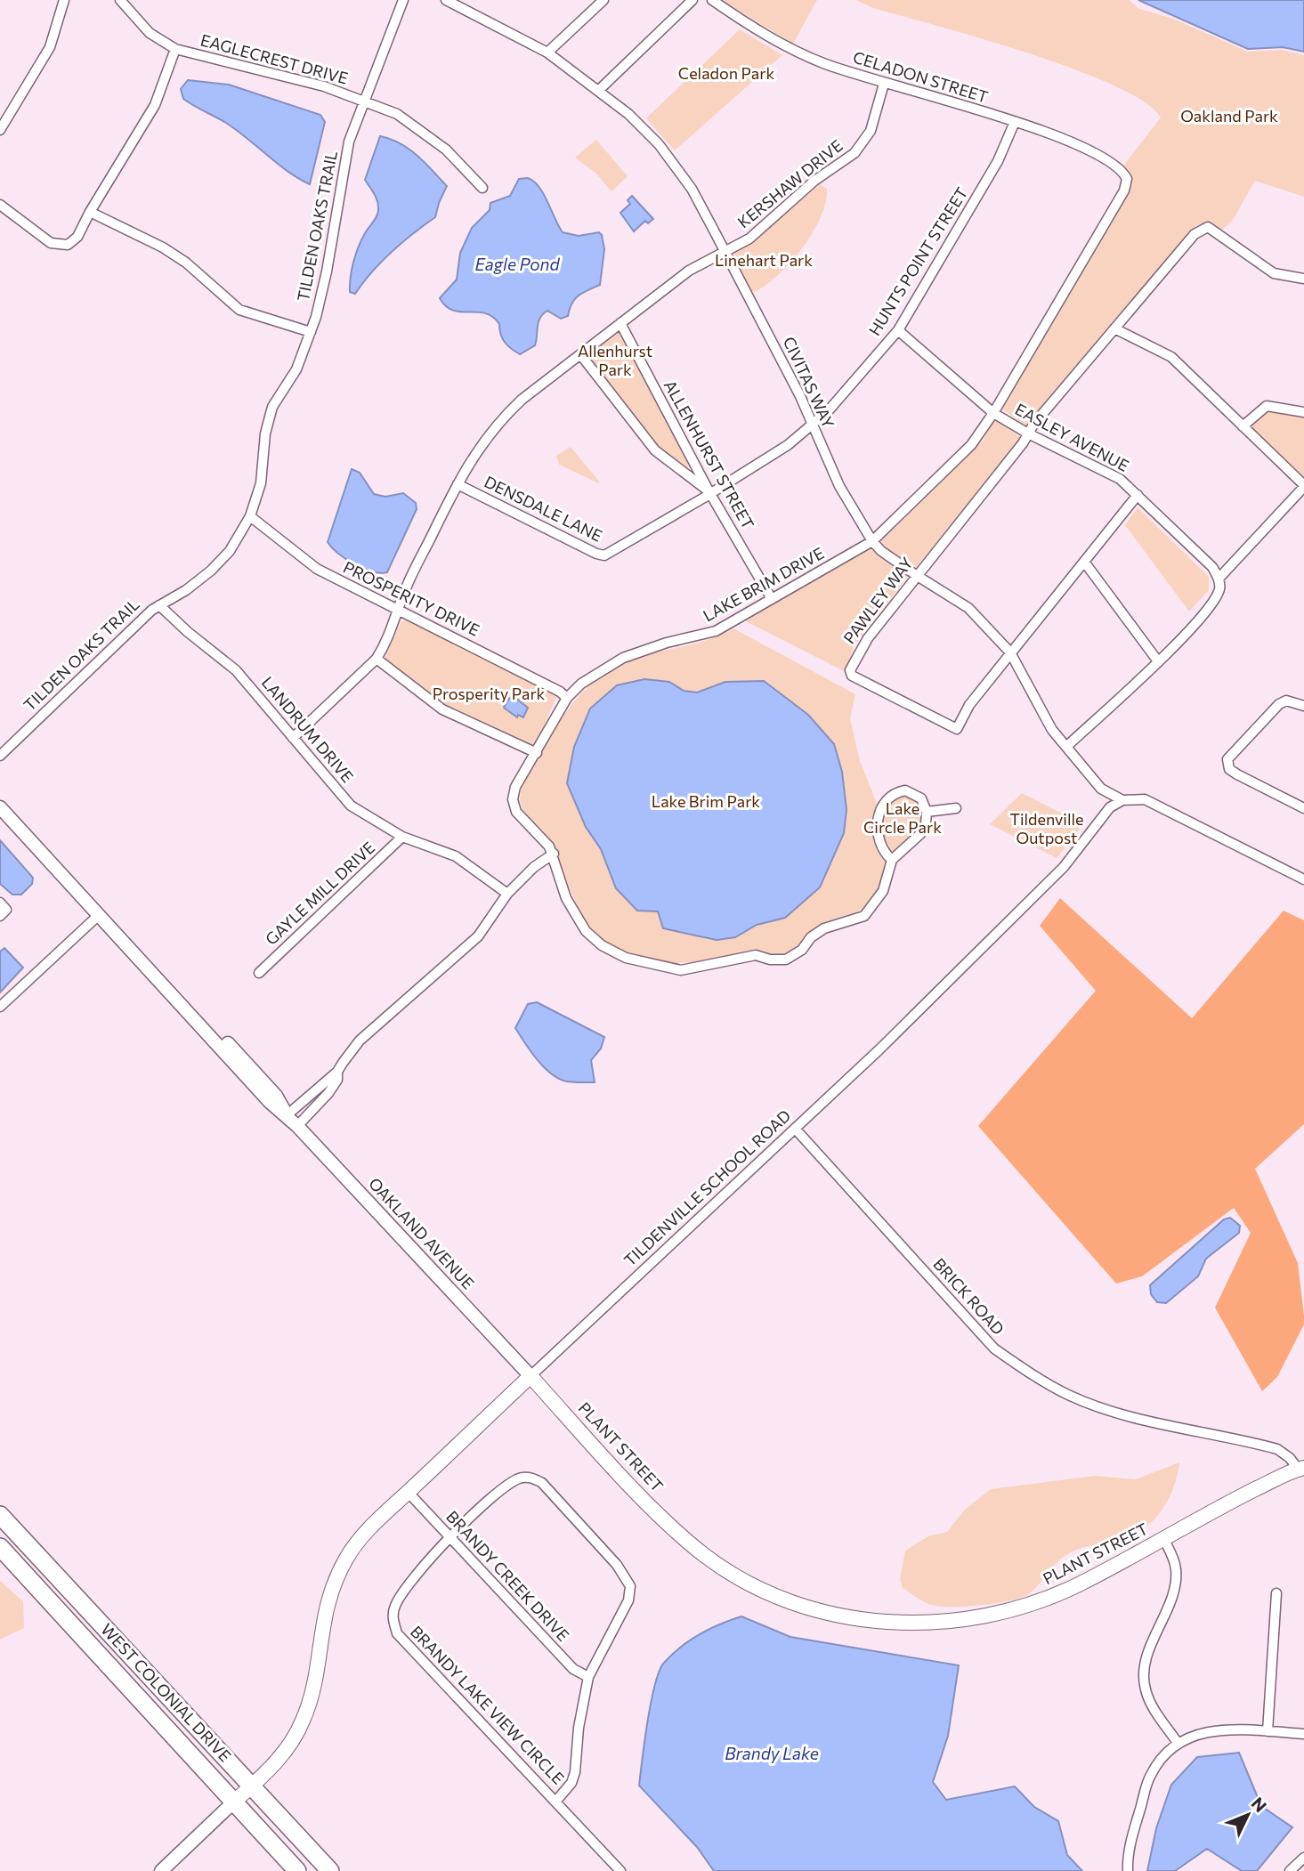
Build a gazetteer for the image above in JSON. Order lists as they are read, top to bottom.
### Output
{
  "streets": {
    "highway": ["WEST COLONIAL DRIVE"],
    "main road": ["TILDENVILLE SCHOOL ROAD", "PLANT STREET"],
    "street": [
      "EAGLECREST DRIVE",
      "CELADON STREET",
      "KERSHAW DRIVE",
      "TILDEN OAKS TRAIL",
      "HUNTS POINT STREET",
      "CIVITAS WAY",
      "EASLEY AVENUE",
      "ALLENHURST STREET",
      "DENSDALE LANE",
      "LAKE BRIM DRIVE",
      "PROSPERITY DRIVE",
      "PAWLEY WAY",
      "LANDRUM DRIVE",
      "GAYLE MILL DRIVE",
      "OAKLAND AVENUE",
      "BRICK ROAD",
      "BRANDY CREEK DRIVE",
      "BRANDY LAKE VIEW CIRCLE"
    ]
  },
  "crossings": [
    ["EAGLECREST DRIVE", "TILDEN OAKS TRAIL"],
    ["CELADON STREET", "KERSHAW DRIVE"],
    ["CELADON STREET", "HUNTS POINT STREET"],
    ["CELADON STREET", "LAKE BRIM DRIVE"],
    ["KERSHAW DRIVE", "CIVITAS WAY"],
    ["KERSHAW DRIVE", "ALLENHURST STREET"],
    ["KERSHAW DRIVE", "DENSDALE LANE"],
    ["KERSHAW DRIVE", "PROSPERITY DRIVE"],
    ["TILDEN OAKS TRAIL", "PROSPERITY DRIVE"],
    ["TILDEN OAKS TRAIL", "LANDRUM DRIVE"],
    ["HUNTS POINT STREET", "CIVITAS WAY"],
    ["HUNTS POINT STREET", "EASLEY AVENUE"],
    ["HUNTS POINT STREET", "ALLENHURST STREET"],
    ["HUNTS POINT STREET", "DENSDALE LANE"],
    ["CIVITAS WAY", "LAKE BRIM DRIVE"],
    ["CIVITAS WAY", "PAWLEY WAY"],
    ["CIVITAS WAY", "TILDENVILLE SCHOOL ROAD"],
    ["EASLEY AVENUE", "LAKE BRIM DRIVE"],
    ["EASLEY AVENUE", "PAWLEY WAY"],
    ["ALLENHURST STREET", "DENSDALE LANE"],
    ["ALLENHURST STREET", "LAKE BRIM DRIVE"],
    ["LAKE BRIM DRIVE", "PROSPERITY DRIVE"],
    ["LANDRUM DRIVE", "GAYLE MILL DRIVE"],
    ["TILDENVILLE SCHOOL ROAD", "OAKLAND AVENUE"],
    ["TILDENVILLE SCHOOL ROAD", "BRICK ROAD"],
    ["TILDENVILLE SCHOOL ROAD", "PLANT STREET"],
    ["TILDENVILLE SCHOOL ROAD", "BRANDY CREEK DRIVE"],
    ["TILDENVILLE SCHOOL ROAD", "WEST COLONIAL DRIVE"],
    ["OAKLAND AVENUE", "PLANT STREET"],
    ["BRICK ROAD", "PLANT STREET"],
    ["BRANDY CREEK DRIVE", "BRANDY LAKE VIEW CIRCLE"]
  ],
  "water": ["Eagle Pond", "Brandy Lake"],
  "parks": [
    "Celadon Park",
    "Oakland Park",
    "Linehart Park",
    "Allenhurst Park",
    "Prosperity Park",
    "Lake Brim Park",
    "Lake Circle Park",
    "Tildenville Outpost"
  ],
  "north": "top right"
}
